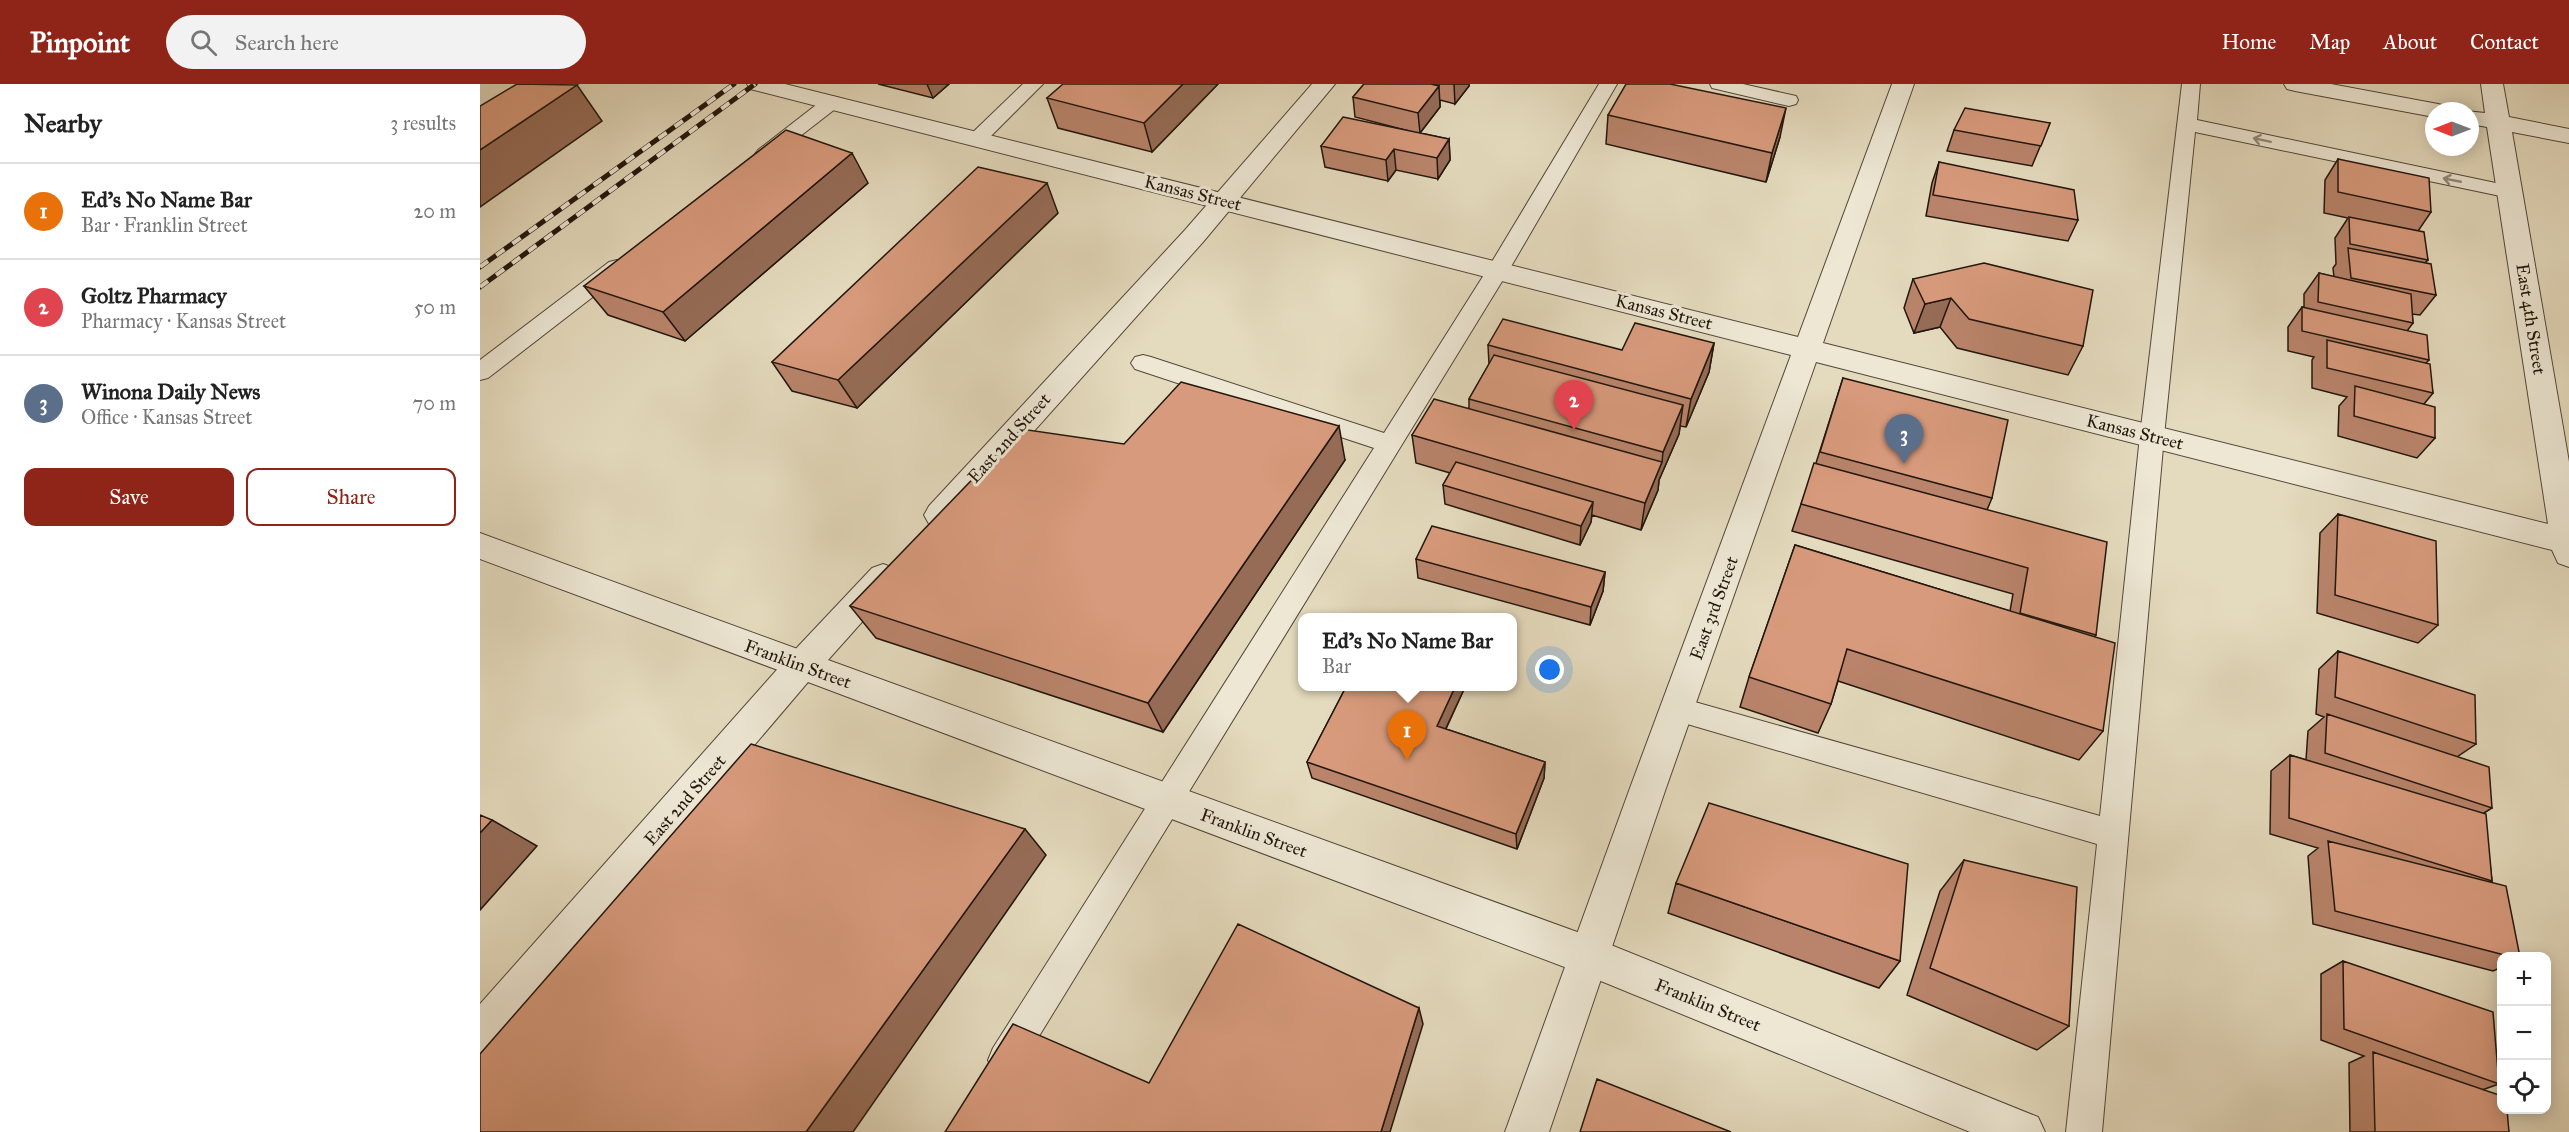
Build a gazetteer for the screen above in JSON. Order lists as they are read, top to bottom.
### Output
{
  "streets": {
    "street": [
      "Kansas Street",
      "East 4th Street",
      "East 2nd Street",
      "East 3rd Street",
      "Franklin Street"
    ]
  },
  "crossings": [
    ["Kansas Street", "East 4th Street"],
    ["Kansas Street", "East 2nd Street"],
    ["Kansas Street", "East 3rd Street"],
    ["East 2nd Street", "Franklin Street"],
    ["East 3rd Street", "Franklin Street"]
  ],
  "north": "left",
  "page": {
    "header": "Pinpoint",
    "search": "Search here",
    "nav": [
      "Home",
      "Map",
      "About",
      "Contact"
    ],
    "heading": ["Nearby", "3 results"],
    "list": [
      {
        "mark": "1",
        "name": "Ed's No Name Bar",
        "note": "Bar · Franklin Street",
        "value": "20 m"
      },
      {
        "mark": "2",
        "name": "Goltz Pharmacy",
        "note": "Pharmacy · Kansas Street",
        "value": "50 m"
      },
      {
        "mark": "3",
        "name": "Winona Daily News",
        "note": "Office · Kansas Street",
        "value": "70 m"
      }
    ],
    "pins": ["2", "3", "1"],
    "buttons": ["Save", "Share"],
    "popup": ["Ed's No Name Bar", "Bar"],
    "map_buttons": ["+", "−"]
  }
}
